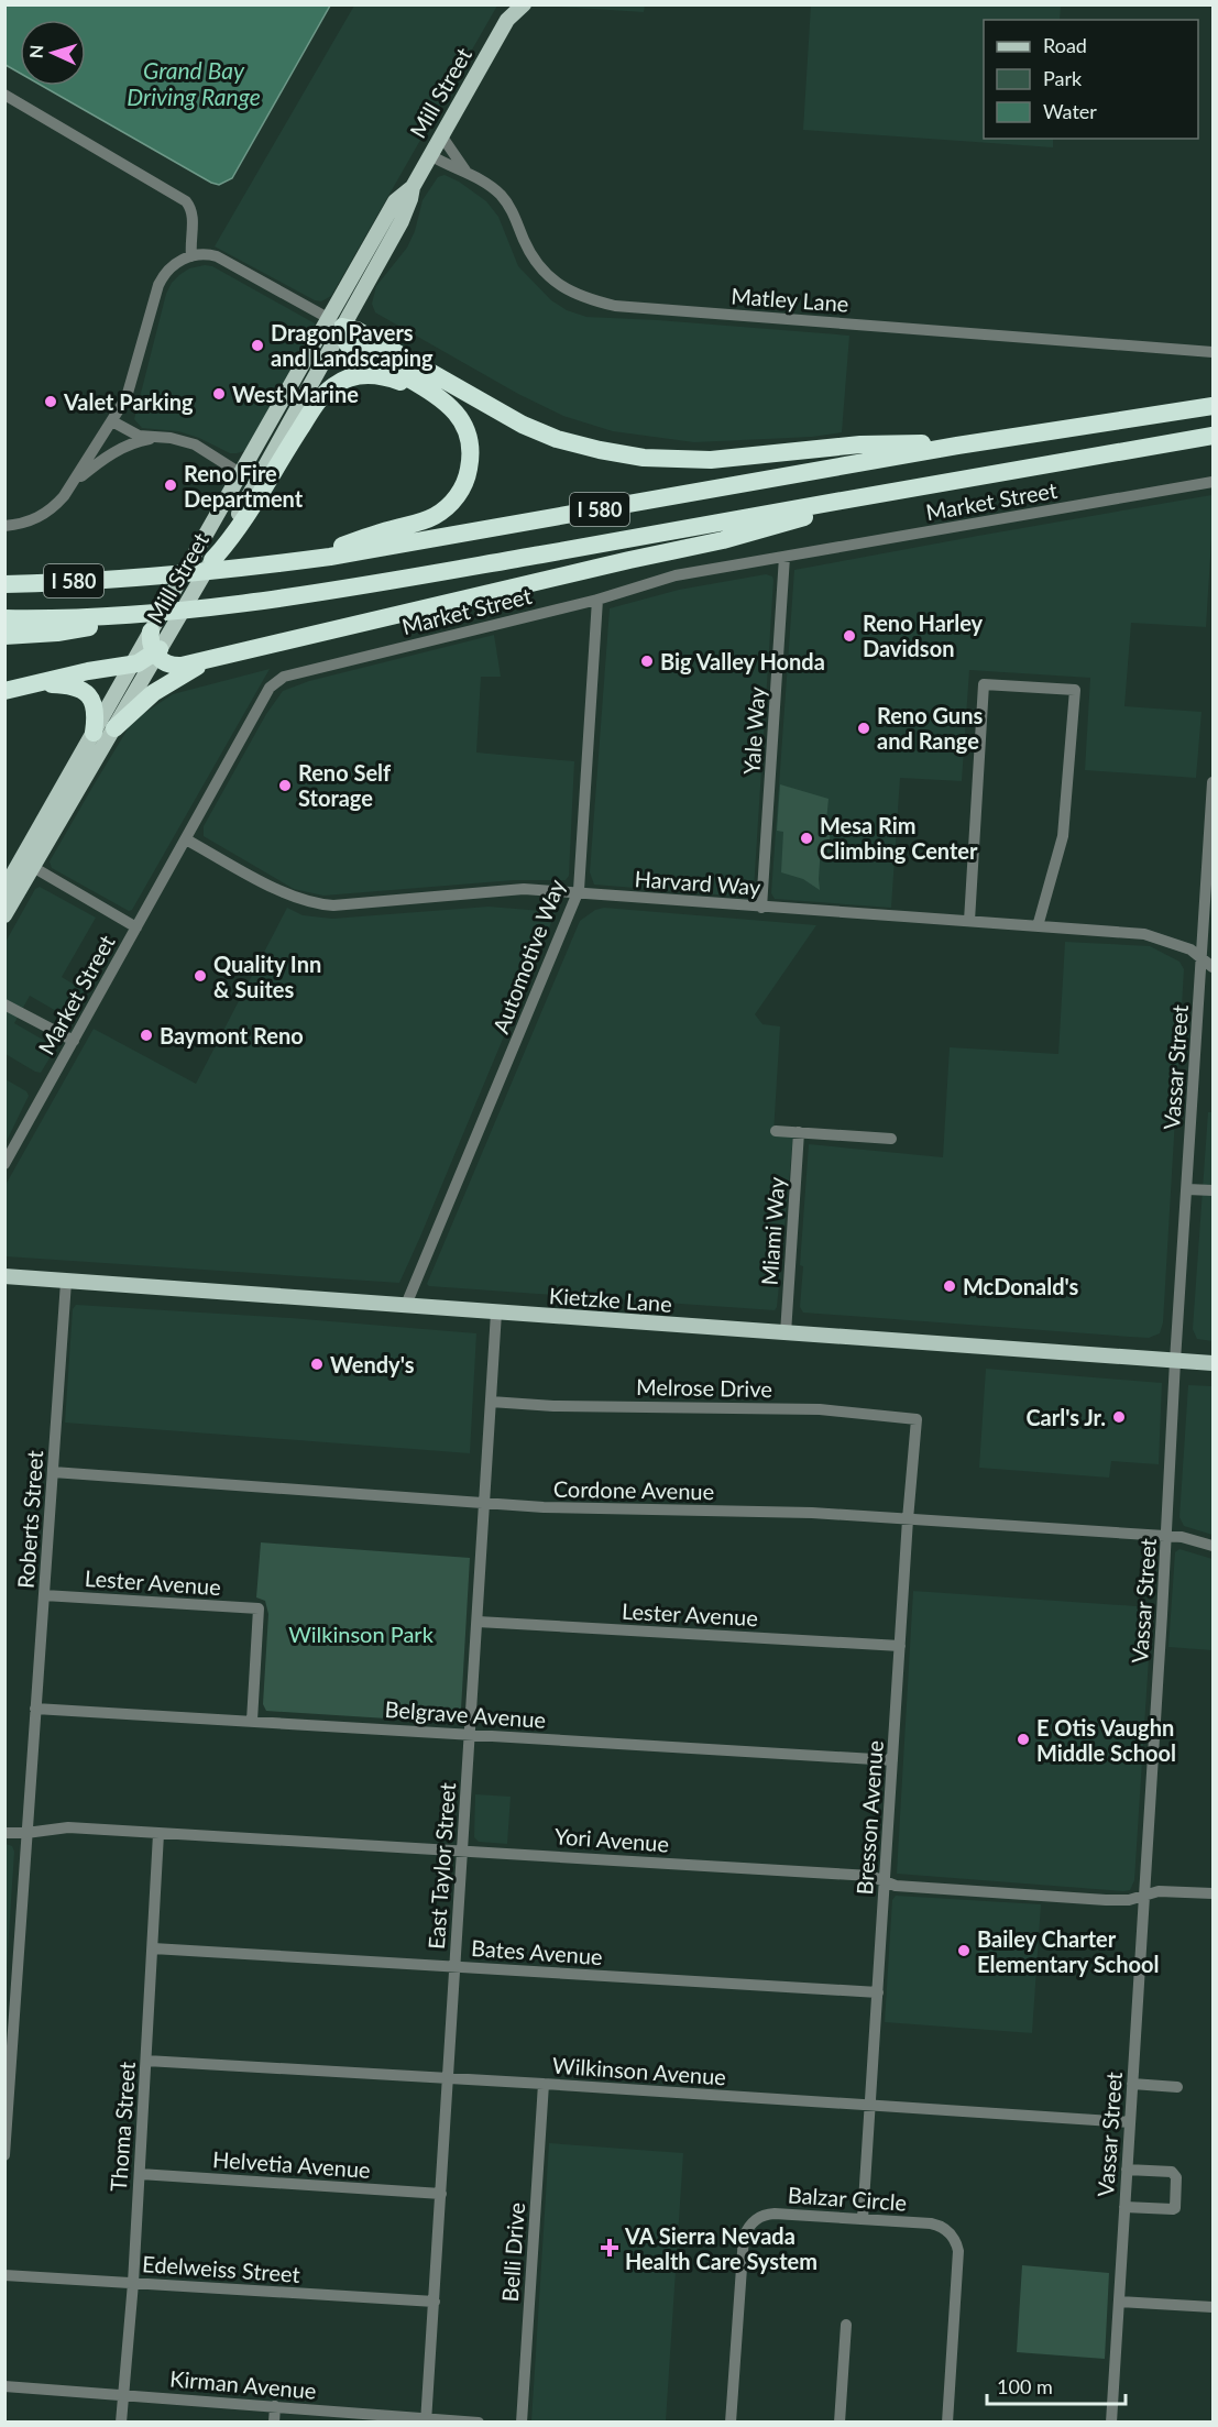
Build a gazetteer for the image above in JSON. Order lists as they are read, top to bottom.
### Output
{
  "streets": {
    "highway": ["I 580"],
    "main road": ["Mill Street", "Kietzke Lane"],
    "street": [
      "Matley Lane",
      "Market Street",
      "Yale Way",
      "Harvard Way",
      "Automotive Way",
      "Vassar Street",
      "Miami Way",
      "Melrose Drive",
      "Cordone Avenue",
      "Roberts Street",
      "Lester Avenue",
      "Belgrave Avenue",
      "Bresson Avenue",
      "Yori Avenue",
      "East Taylor Street",
      "Bates Avenue",
      "Wilkinson Avenue",
      "Thoma Street",
      "Helvetia Avenue",
      "Balzar Circle",
      "Belli Drive",
      "Edelweiss Street",
      "Kirman Avenue"
    ]
  },
  "crossings": [
    ["Mill Street", "Matley Lane"],
    ["Market Street", "Yale Way"],
    ["Market Street", "Harvard Way"],
    ["Market Street", "Automotive Way"],
    ["Yale Way", "Harvard Way"],
    ["Harvard Way", "Automotive Way"],
    ["Harvard Way", "Vassar Street"],
    ["Automotive Way", "Kietzke Lane"],
    ["Vassar Street", "Kietzke Lane"],
    ["Vassar Street", "Cordone Avenue"],
    ["Vassar Street", "Yori Avenue"],
    ["Vassar Street", "Wilkinson Avenue"],
    ["Miami Way", "Kietzke Lane"],
    ["Kietzke Lane", "Roberts Street"],
    ["Kietzke Lane", "East Taylor Street"],
    ["Melrose Drive", "Bresson Avenue"],
    ["Melrose Drive", "East Taylor Street"],
    ["Cordone Avenue", "Roberts Street"],
    ["Cordone Avenue", "Bresson Avenue"],
    ["Cordone Avenue", "East Taylor Street"],
    ["Roberts Street", "Lester Avenue"],
    ["Roberts Street", "Belgrave Avenue"],
    ["Roberts Street", "Yori Avenue"],
    ["Lester Avenue", "Belgrave Avenue"],
    ["Lester Avenue", "Bresson Avenue"],
    ["Lester Avenue", "East Taylor Street"],
    ["Belgrave Avenue", "Bresson Avenue"],
    ["Belgrave Avenue", "East Taylor Street"],
    ["Bresson Avenue", "Yori Avenue"],
    ["Bresson Avenue", "Bates Avenue"],
    ["Bresson Avenue", "Wilkinson Avenue"],
    ["Bresson Avenue", "Balzar Circle"],
    ["Yori Avenue", "East Taylor Street"],
    ["Yori Avenue", "Thoma Street"],
    ["East Taylor Street", "Bates Avenue"],
    ["East Taylor Street", "Wilkinson Avenue"],
    ["East Taylor Street", "Helvetia Avenue"],
    ["East Taylor Street", "Edelweiss Street"],
    ["East Taylor Street", "Kirman Avenue"],
    ["Bates Avenue", "Thoma Street"],
    ["Wilkinson Avenue", "Thoma Street"],
    ["Wilkinson Avenue", "Belli Drive"],
    ["Thoma Street", "Helvetia Avenue"],
    ["Thoma Street", "Edelweiss Street"],
    ["Thoma Street", "Kirman Avenue"]
  ],
  "water": ["Grand Bay Driving Range"],
  "parks": ["Wilkinson Park"],
  "places": {
    "other": [
      "Dragon Pavers and Landscaping",
      "West Marine",
      "Valet Parking",
      "Reno Fire Department",
      "Reno Harley Davidson",
      "Big Valley Honda",
      "Reno Guns and Range",
      "Reno Self Storage",
      "Mesa Rim Climbing Center",
      "Quality Inn & Suites",
      "Baymont Reno",
      "McDonald's",
      "Wendy's",
      "Carl's Jr.",
      "E Otis Vaughn Middle School",
      "Bailey Charter Elementary School"
    ],
    "health": ["VA Sierra Nevada Health Care System"]
  },
  "legend": ["Road", "Park", "Water"],
  "scale_bar": "100 m",
  "north": "left"
}
